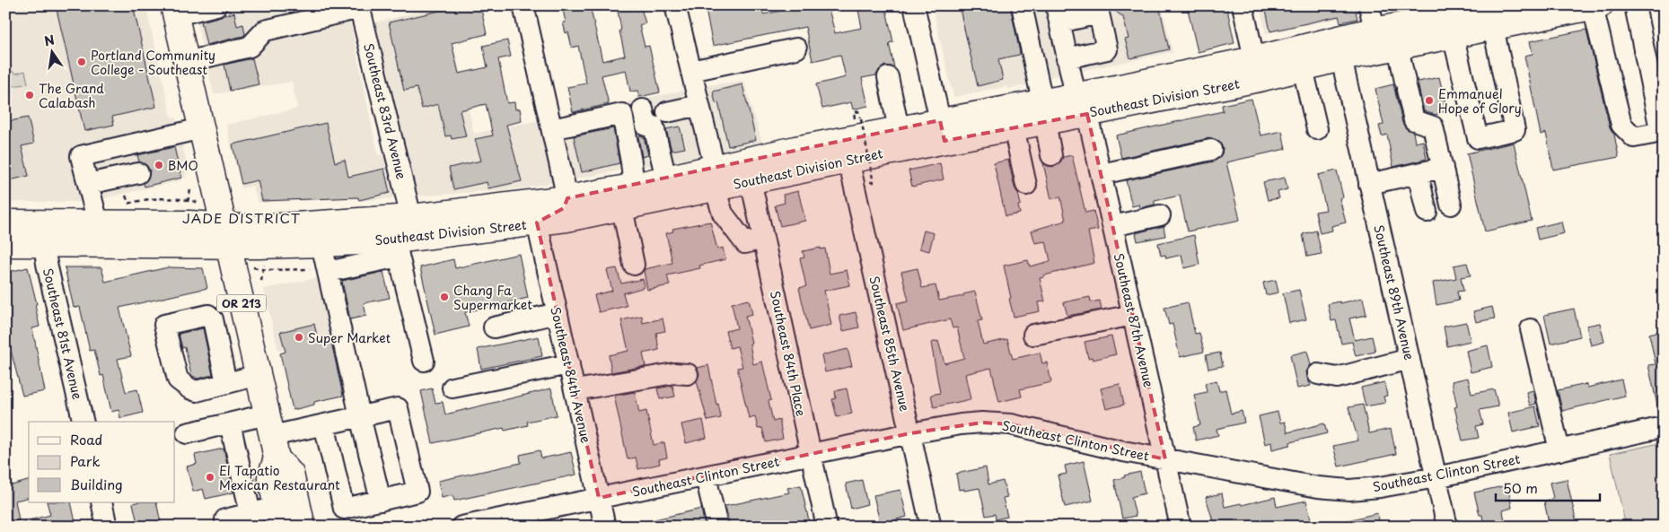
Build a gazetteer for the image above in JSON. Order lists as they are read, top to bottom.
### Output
{
  "streets": {
    "main road": ["Southeast Division Street", "OR 213"],
    "street": [
      "Southeast 83rd Avenue",
      "Southeast 89th Avenue",
      "Southeast 87th Avenue",
      "Southeast 81st Avenue",
      "Southeast 85th Avenue",
      "Southeast 84th Place",
      "Southeast 84th Avenue",
      "Southeast Clinton Street"
    ]
  },
  "crossings": [
    ["Southeast Division Street", "Southeast 83rd Avenue"],
    ["Southeast Division Street", "Southeast 89th Avenue"],
    ["Southeast Division Street", "OR 213"],
    ["Southeast Division Street", "Southeast 87th Avenue"],
    ["Southeast Division Street", "Southeast 81st Avenue"],
    ["Southeast Division Street", "Southeast 85th Avenue"],
    ["Southeast Division Street", "Southeast 84th Place"],
    ["Southeast Division Street", "Southeast 84th Avenue"],
    ["Southeast 89th Avenue", "Southeast Clinton Street"],
    ["Southeast 87th Avenue", "Southeast Clinton Street"],
    ["Southeast 85th Avenue", "Southeast Clinton Street"],
    ["Southeast 84th Place", "Southeast Clinton Street"],
    ["Southeast 84th Avenue", "Southeast Clinton Street"]
  ],
  "districts": ["JADE DISTRICT"],
  "places": [
    "Portland Community College - Southeast",
    "The Grand Calabash",
    "Emmanuel Hope of Glory",
    "BMO",
    "Chang Fa Supermarket",
    "Super Market",
    "El Tapatio Mexican Restaurant"
  ],
  "legend": ["Road", "Park", "Building"],
  "scale_bar": "50 m",
  "north": "top"
}
